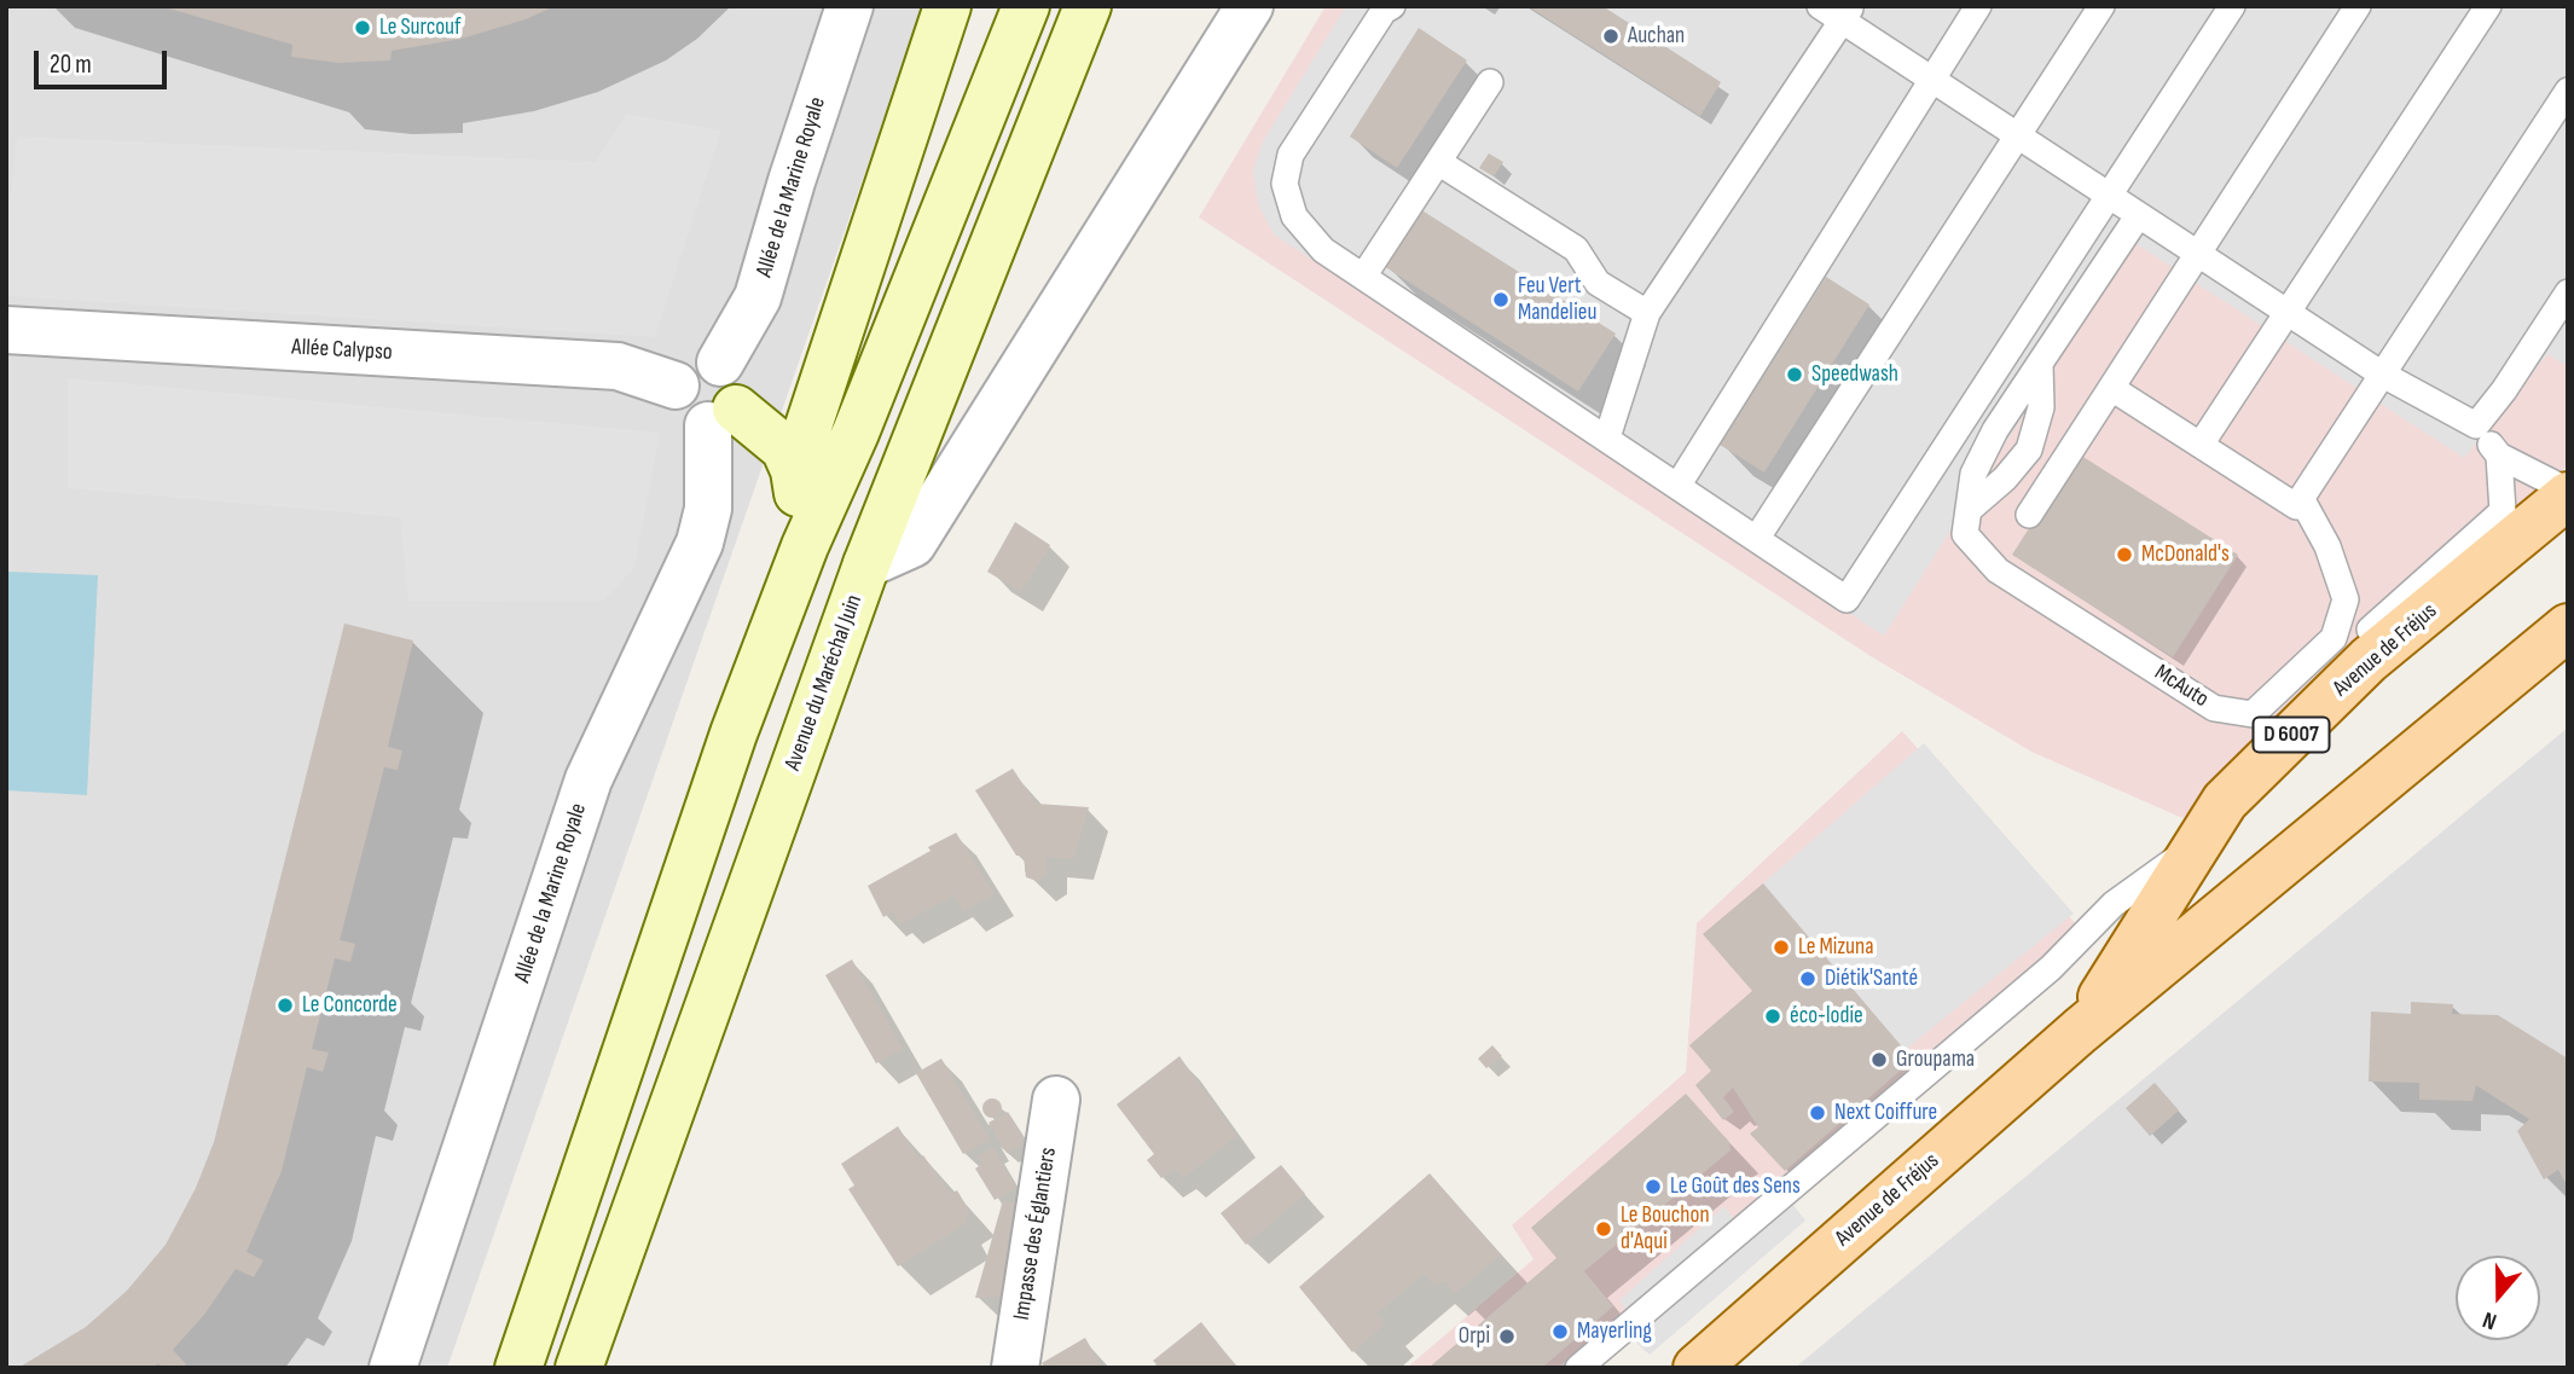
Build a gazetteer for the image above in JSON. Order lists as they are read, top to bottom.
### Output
{
  "streets": {
    "main road": ["Avenue de Fréjus", "Avenue du Maréchal Juin", "D 6007"],
    "street": ["Allée de la Marine Royale", "Allée Calypso", "Impasse des Églantiers"],
    "lane": ["McAuto"]
  },
  "crossings": [
    ["Allée de la Marine Royale", "Allée Calypso"]
  ],
  "places": [
    "Le Surcouf",
    "Auchan",
    "Feu Vert Mandelieu",
    "Speedwash",
    "McDonald's",
    "Le Mizuna",
    "Diétik'Santé",
    "Le Concorde",
    "éco-lodie",
    "Groupama",
    "Next Coiffure",
    "Le Goût des Sens",
    "Le Bouchon d'Aqui",
    "Mayerling",
    "Orpi"
  ],
  "scale_bar": "20 m",
  "north": "bottom"
}
